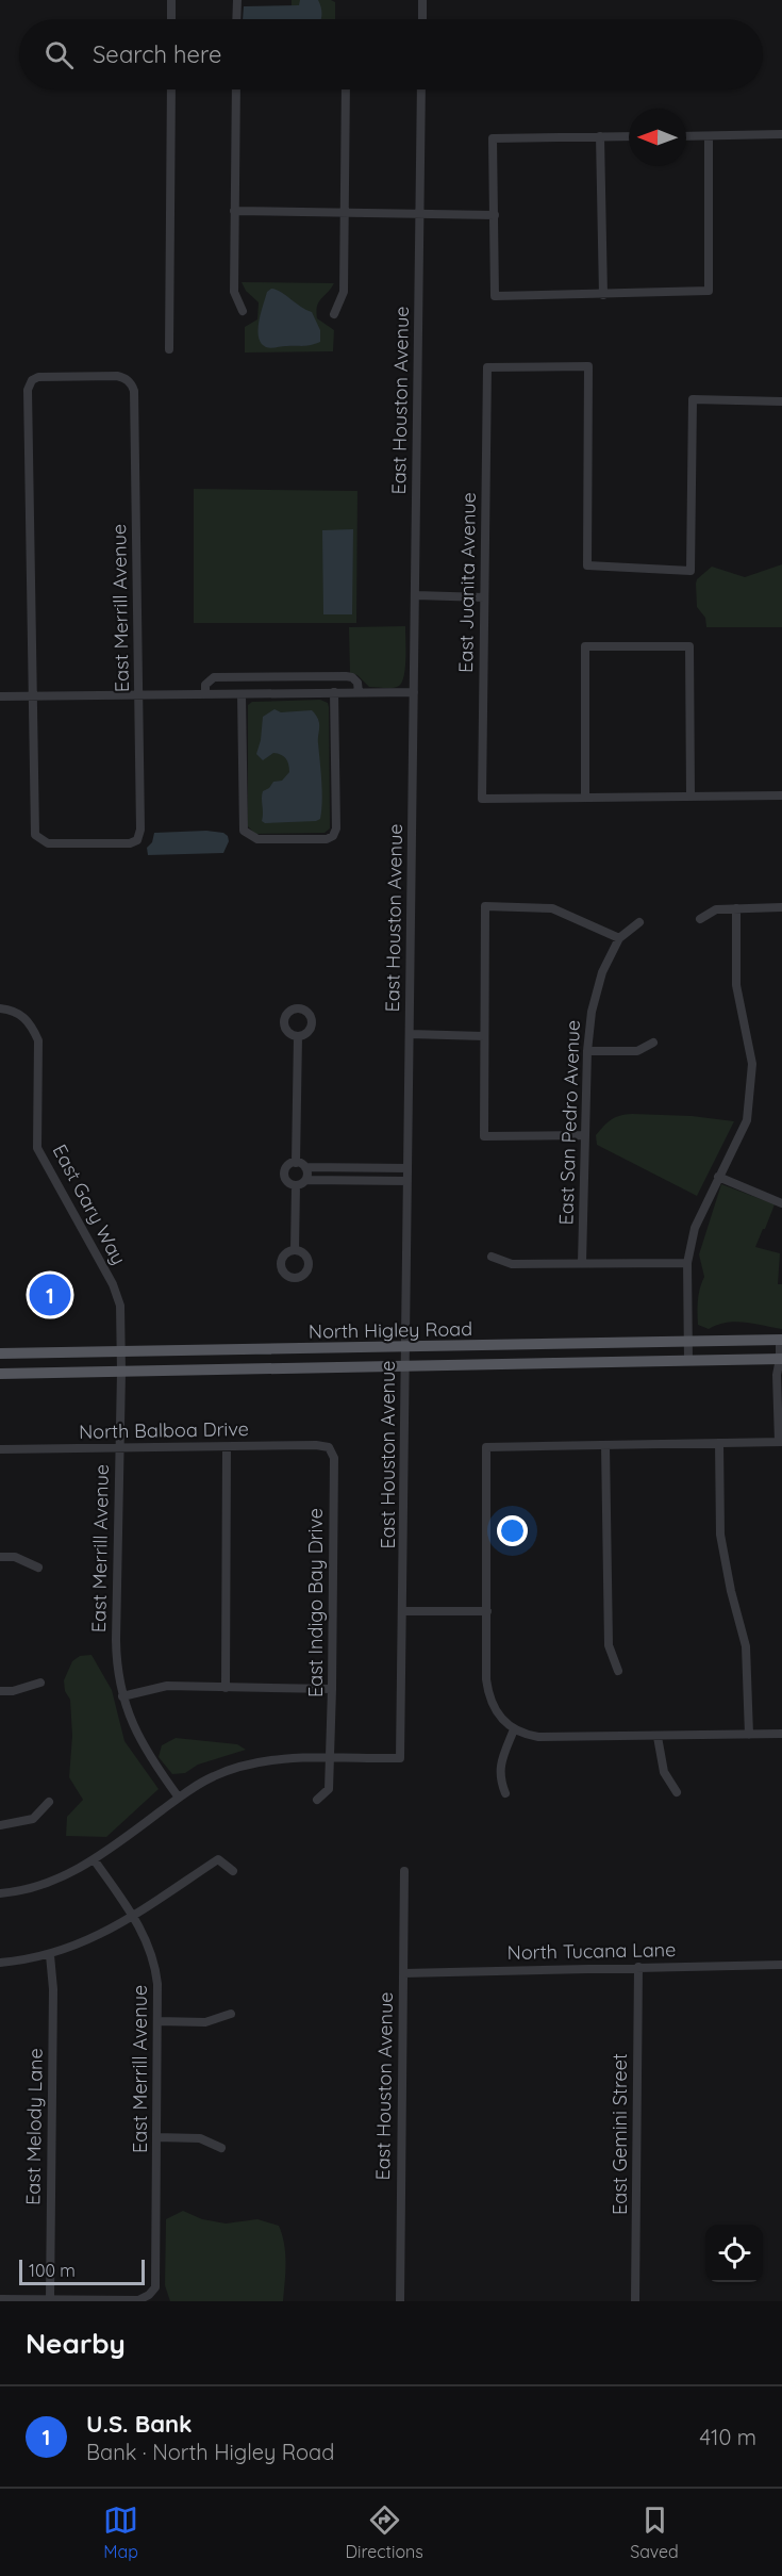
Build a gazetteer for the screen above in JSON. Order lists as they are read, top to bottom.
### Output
{
  "streets": {
    "main road": ["North Higley Road"],
    "street": [
      "East Houston Avenue",
      "East Juanita Avenue",
      "East Merrill Avenue",
      "East San Pedro Avenue",
      "East Gary Way",
      "North Balboa Drive",
      "East Indigo Bay Drive",
      "North Tucana Lane",
      "East Melody Lane",
      "East Gemini Street"
    ]
  },
  "crossings": [
    ["East Houston Avenue", "North Higley Road"],
    ["East Houston Avenue", "East Indigo Bay Drive"],
    ["East Houston Avenue", "North Tucana Lane"],
    ["East Merrill Avenue", "East Gary Way"],
    ["East Merrill Avenue", "North Higley Road"],
    ["East Merrill Avenue", "North Balboa Drive"],
    ["East Merrill Avenue", "East Melody Lane"],
    ["East Gary Way", "North Higley Road"],
    ["North Balboa Drive", "East Indigo Bay Drive"],
    ["North Tucana Lane", "East Gemini Street"]
  ],
  "scale_bar": "100 m",
  "north": "left",
  "page": {
    "search": "Search here",
    "pins": "1",
    "scale": "100 m",
    "heading": "Nearby",
    "list": [
      {
        "mark": "1",
        "name": "U.S. Bank",
        "note": "Bank · North Higley Road",
        "value": "410 m"
      }
    ],
    "nav": ["Map", "Directions", "Saved"]
  }
}
